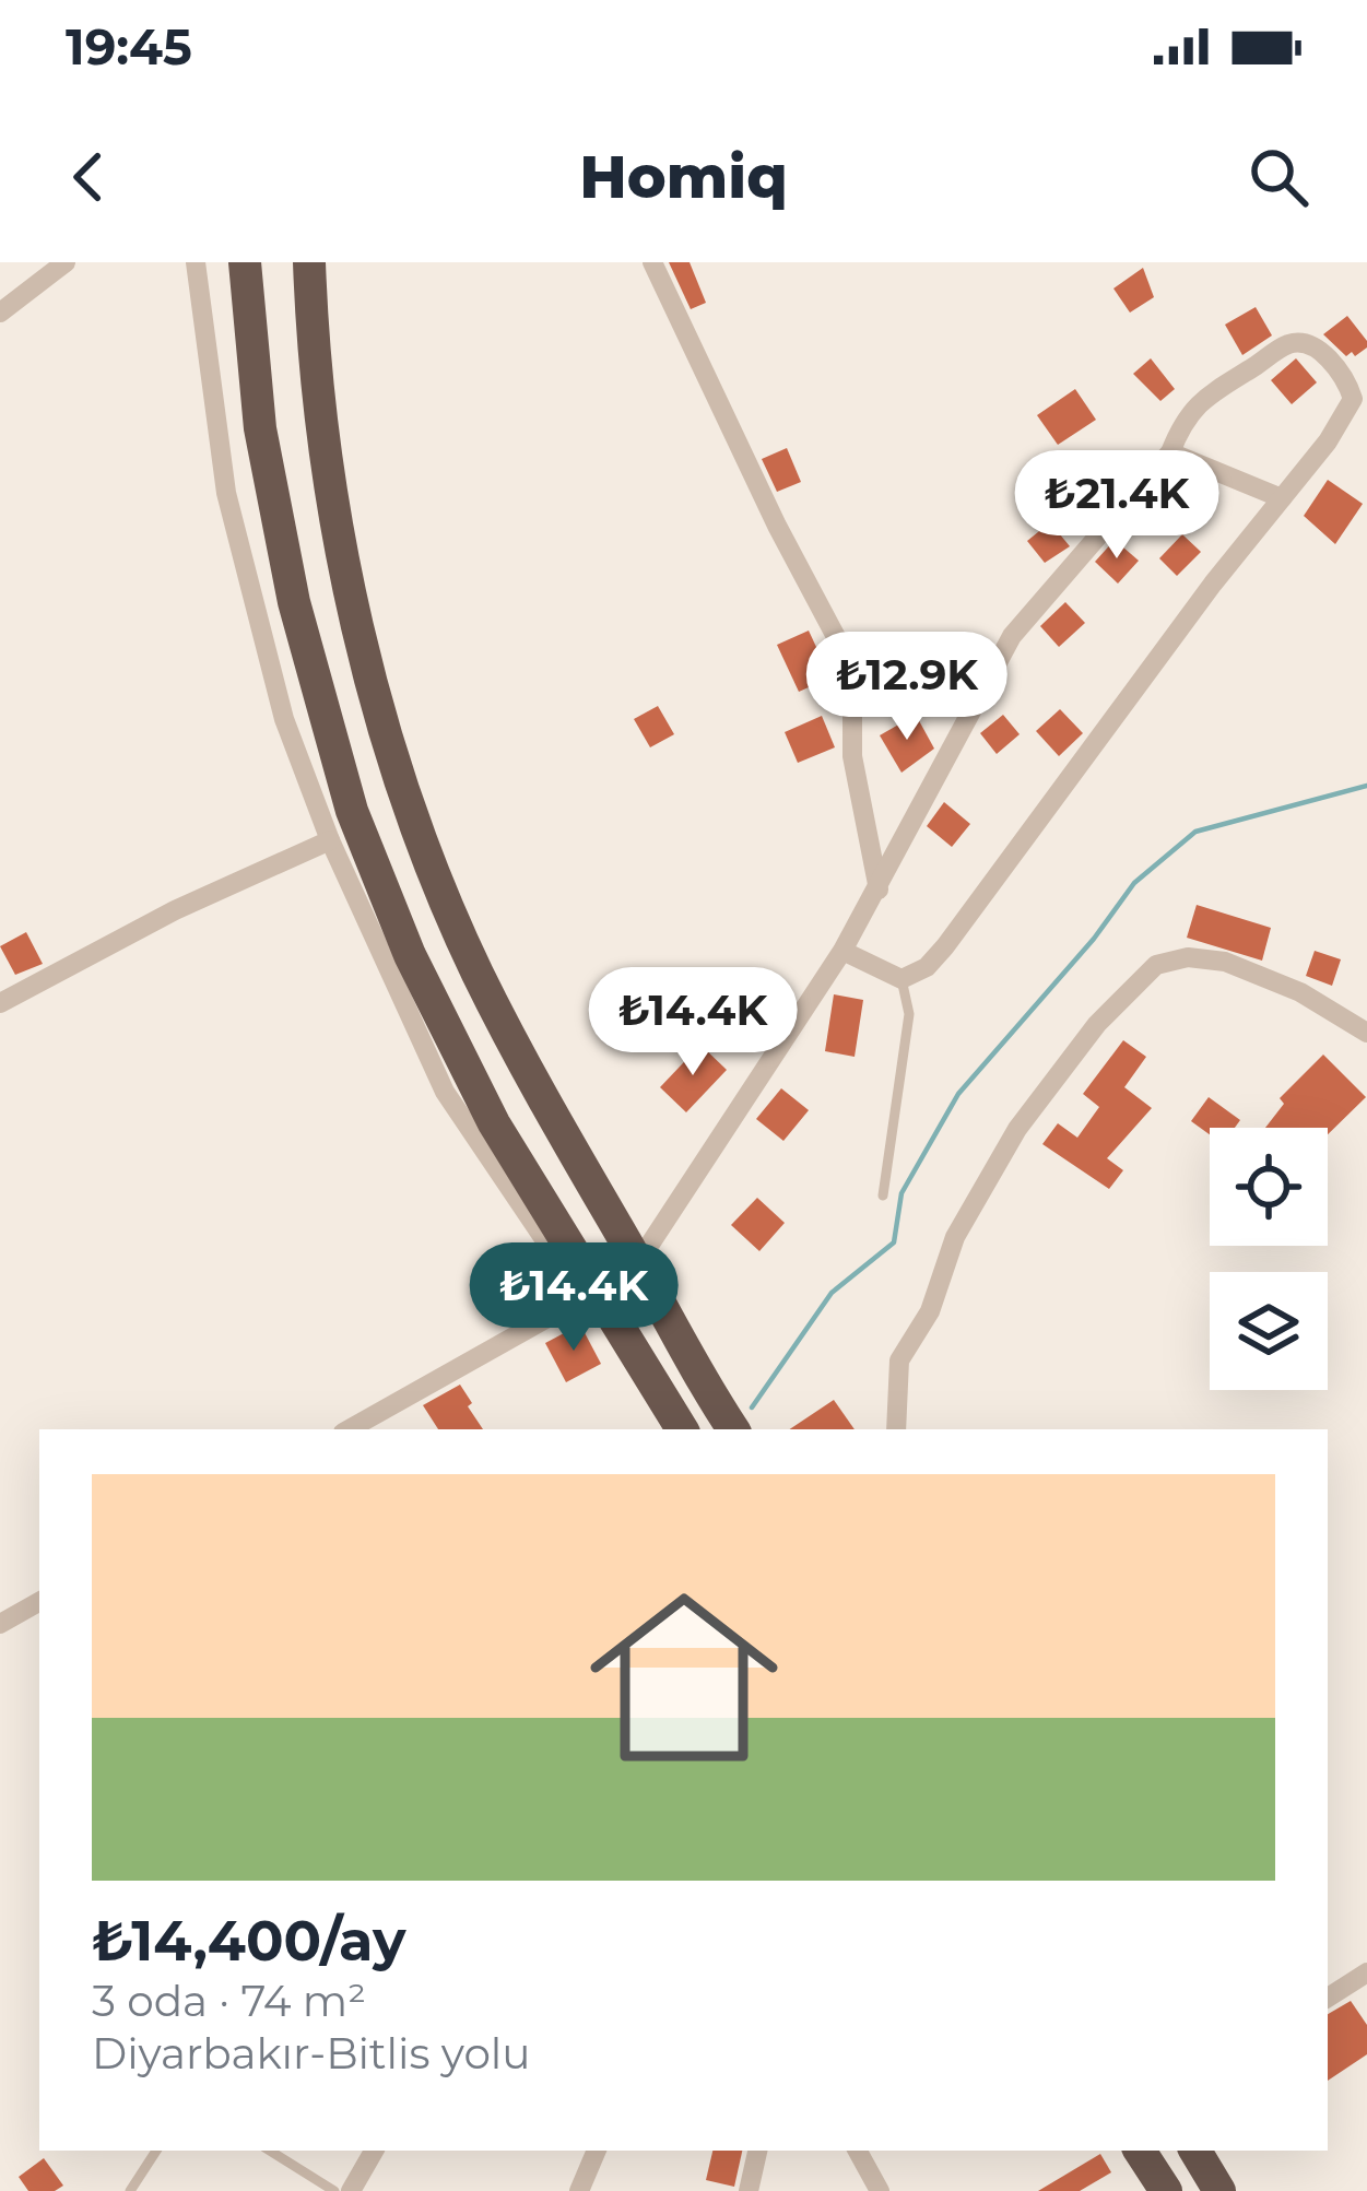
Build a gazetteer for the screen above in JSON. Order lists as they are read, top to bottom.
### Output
{
  "page": {
    "status": "19:45",
    "header": "Homiq",
    "price": [
      "₺21.4K",
      "₺12.9K",
      "₺14.4K",
      "₺14.4K"
    ],
    "list": [
      {
        "name": "₺14,400/ay",
        "note": "3 oda · 74 m² · Diyarbakır-Bitlis yolu"
      }
    ]
  }
}
